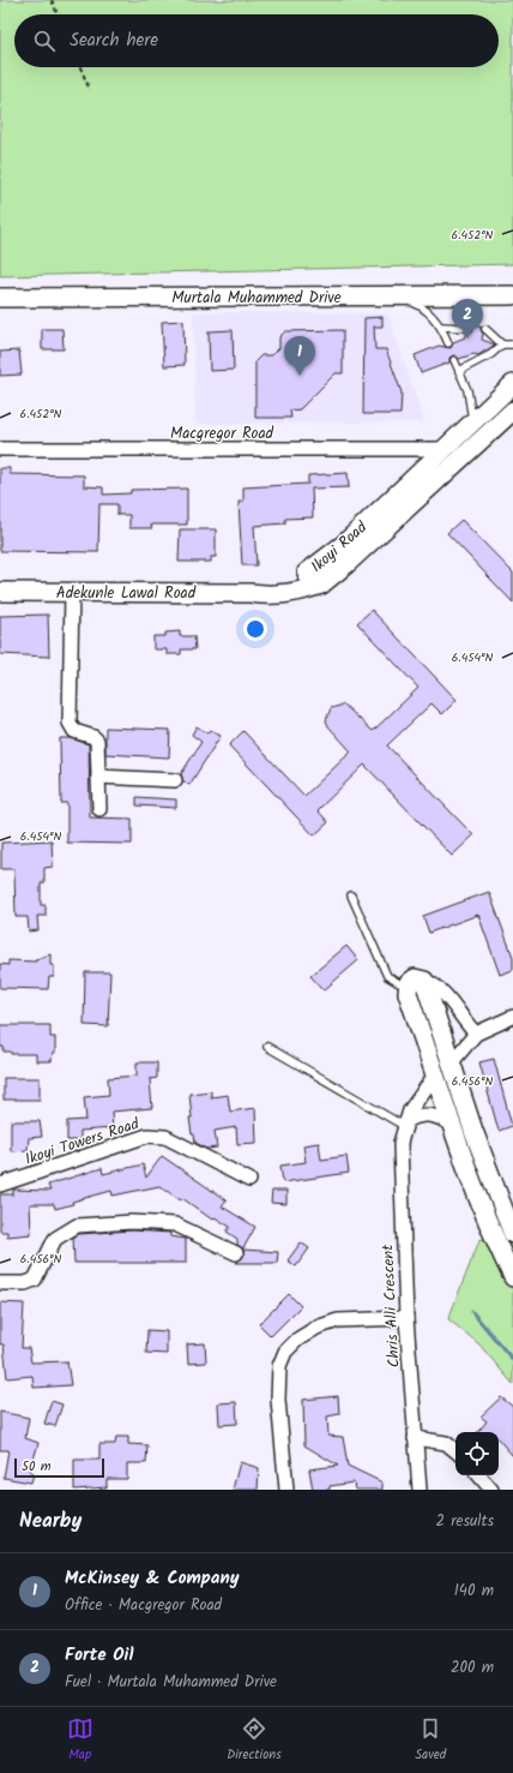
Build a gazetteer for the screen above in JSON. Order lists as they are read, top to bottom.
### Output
{
  "streets": {
    "main road": ["Murtala Muhammed Drive", "Ikoyi Road", "Adekunle Lawal Road"],
    "street": ["Macgregor Road", "Ikoyi Towers Road", "Chris Alli Crescent"]
  },
  "crossings": [
    ["Macgregor Road", "Ikoyi Road"]
  ],
  "scale_bar": "50 m",
  "page": {
    "search": "Search here",
    "pins": ["2", "1"],
    "scale": "50 m",
    "heading": ["Nearby", "2 results"],
    "list": [
      {
        "mark": "1",
        "name": "McKinsey & Company",
        "note": "Office · Macgregor Road",
        "value": "140 m"
      },
      {
        "mark": "2",
        "name": "Forte Oil",
        "note": "Fuel · Murtala Muhammed Drive",
        "value": "200 m"
      }
    ],
    "nav": ["Map", "Directions", "Saved"]
  },
  "coordinates": ["6.452°N", "6.454°N", "6.456°N"]
}
